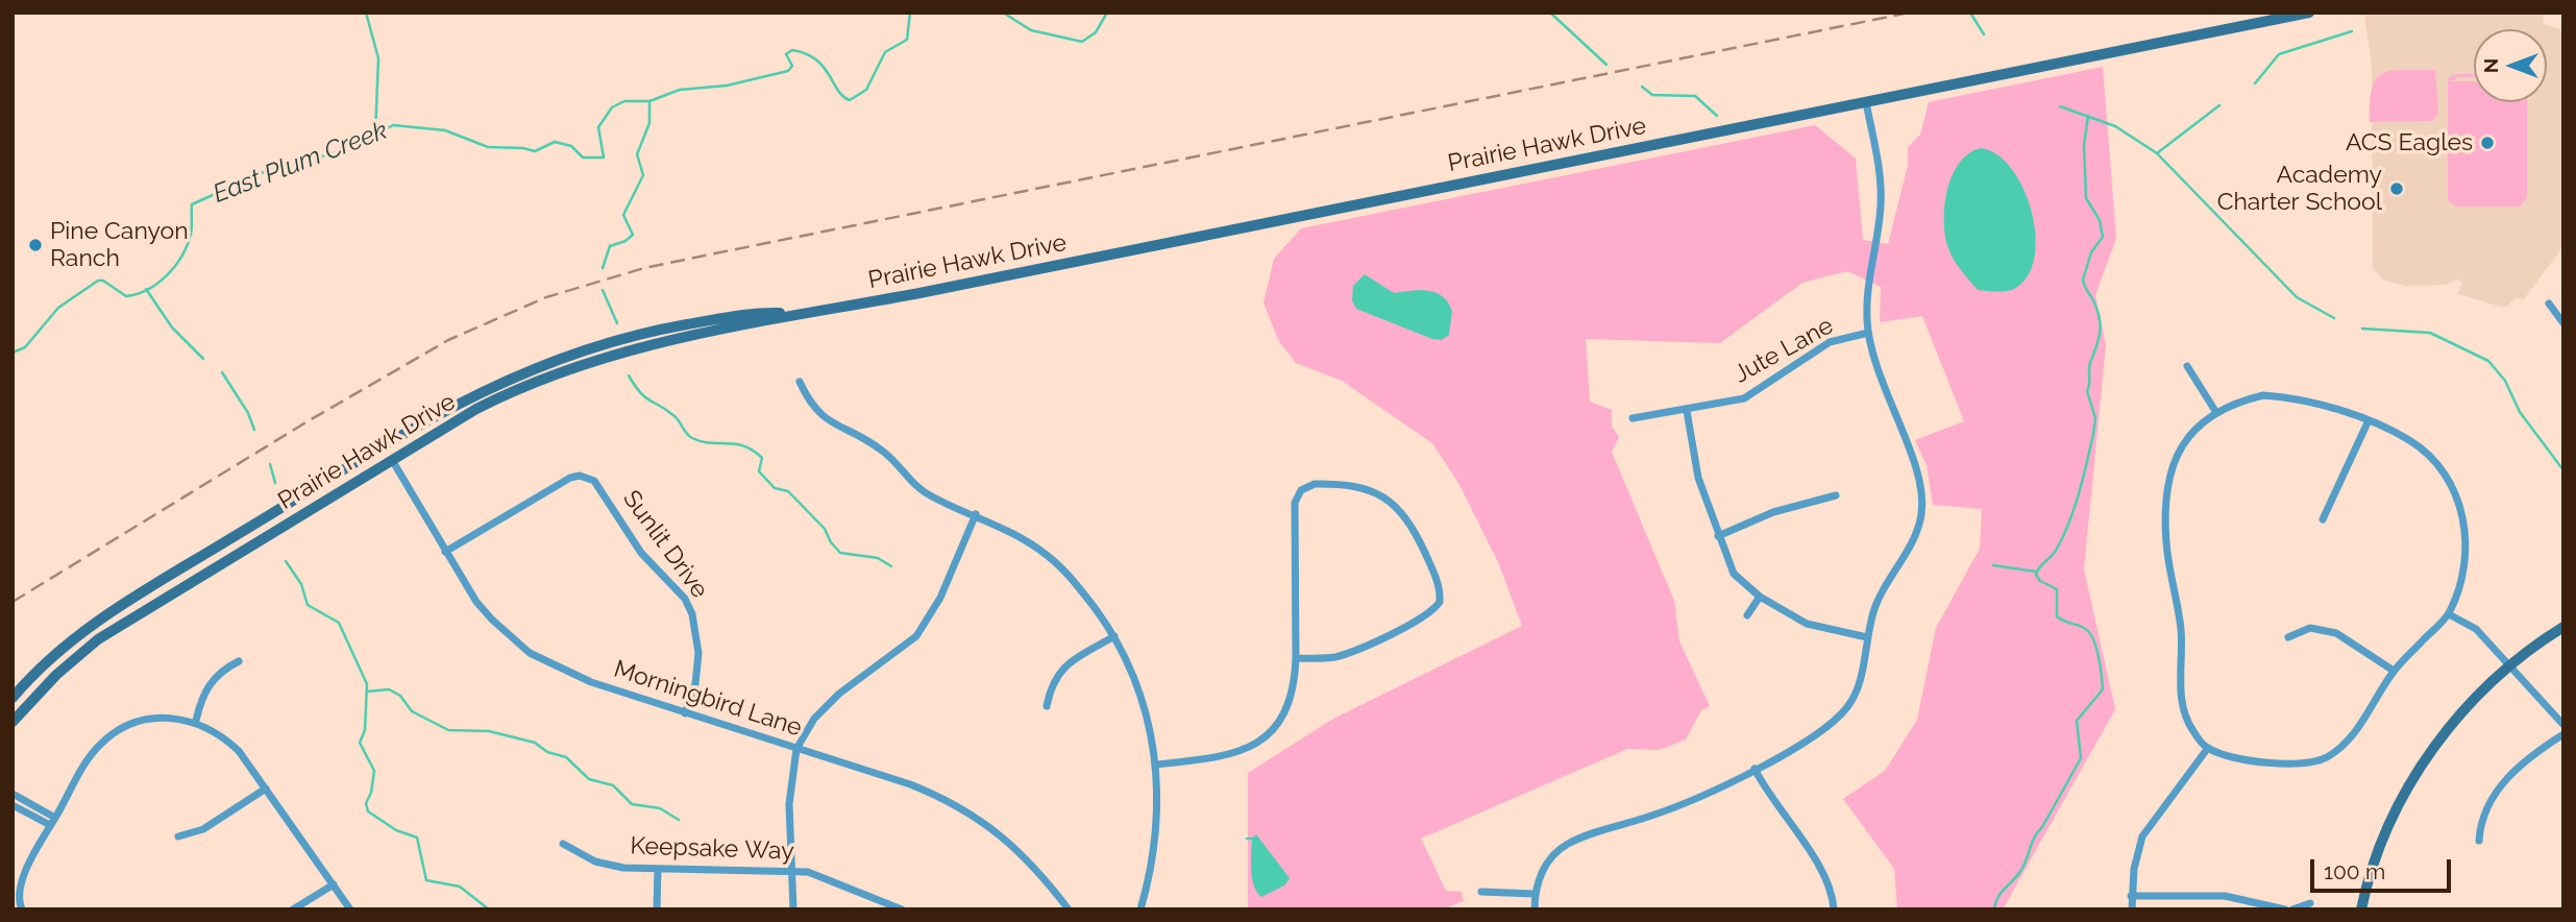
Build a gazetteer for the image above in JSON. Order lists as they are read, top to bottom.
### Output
{
  "streets": {
    "street": [
      "Prairie Hawk Drive",
      "Jute Lane",
      "Sunlit Drive",
      "Morningbird Lane",
      "Keepsake Way"
    ]
  },
  "crossings": [
    ["Prairie Hawk Drive", "Morningbird Lane"],
    ["Sunlit Drive", "Morningbird Lane"]
  ],
  "water": ["East Plum Creek"],
  "places": ["ACS Eagles", "Academy Charter School", "Pine Canyon Ranch"],
  "scale_bar": "100 m",
  "north": "left"
}
